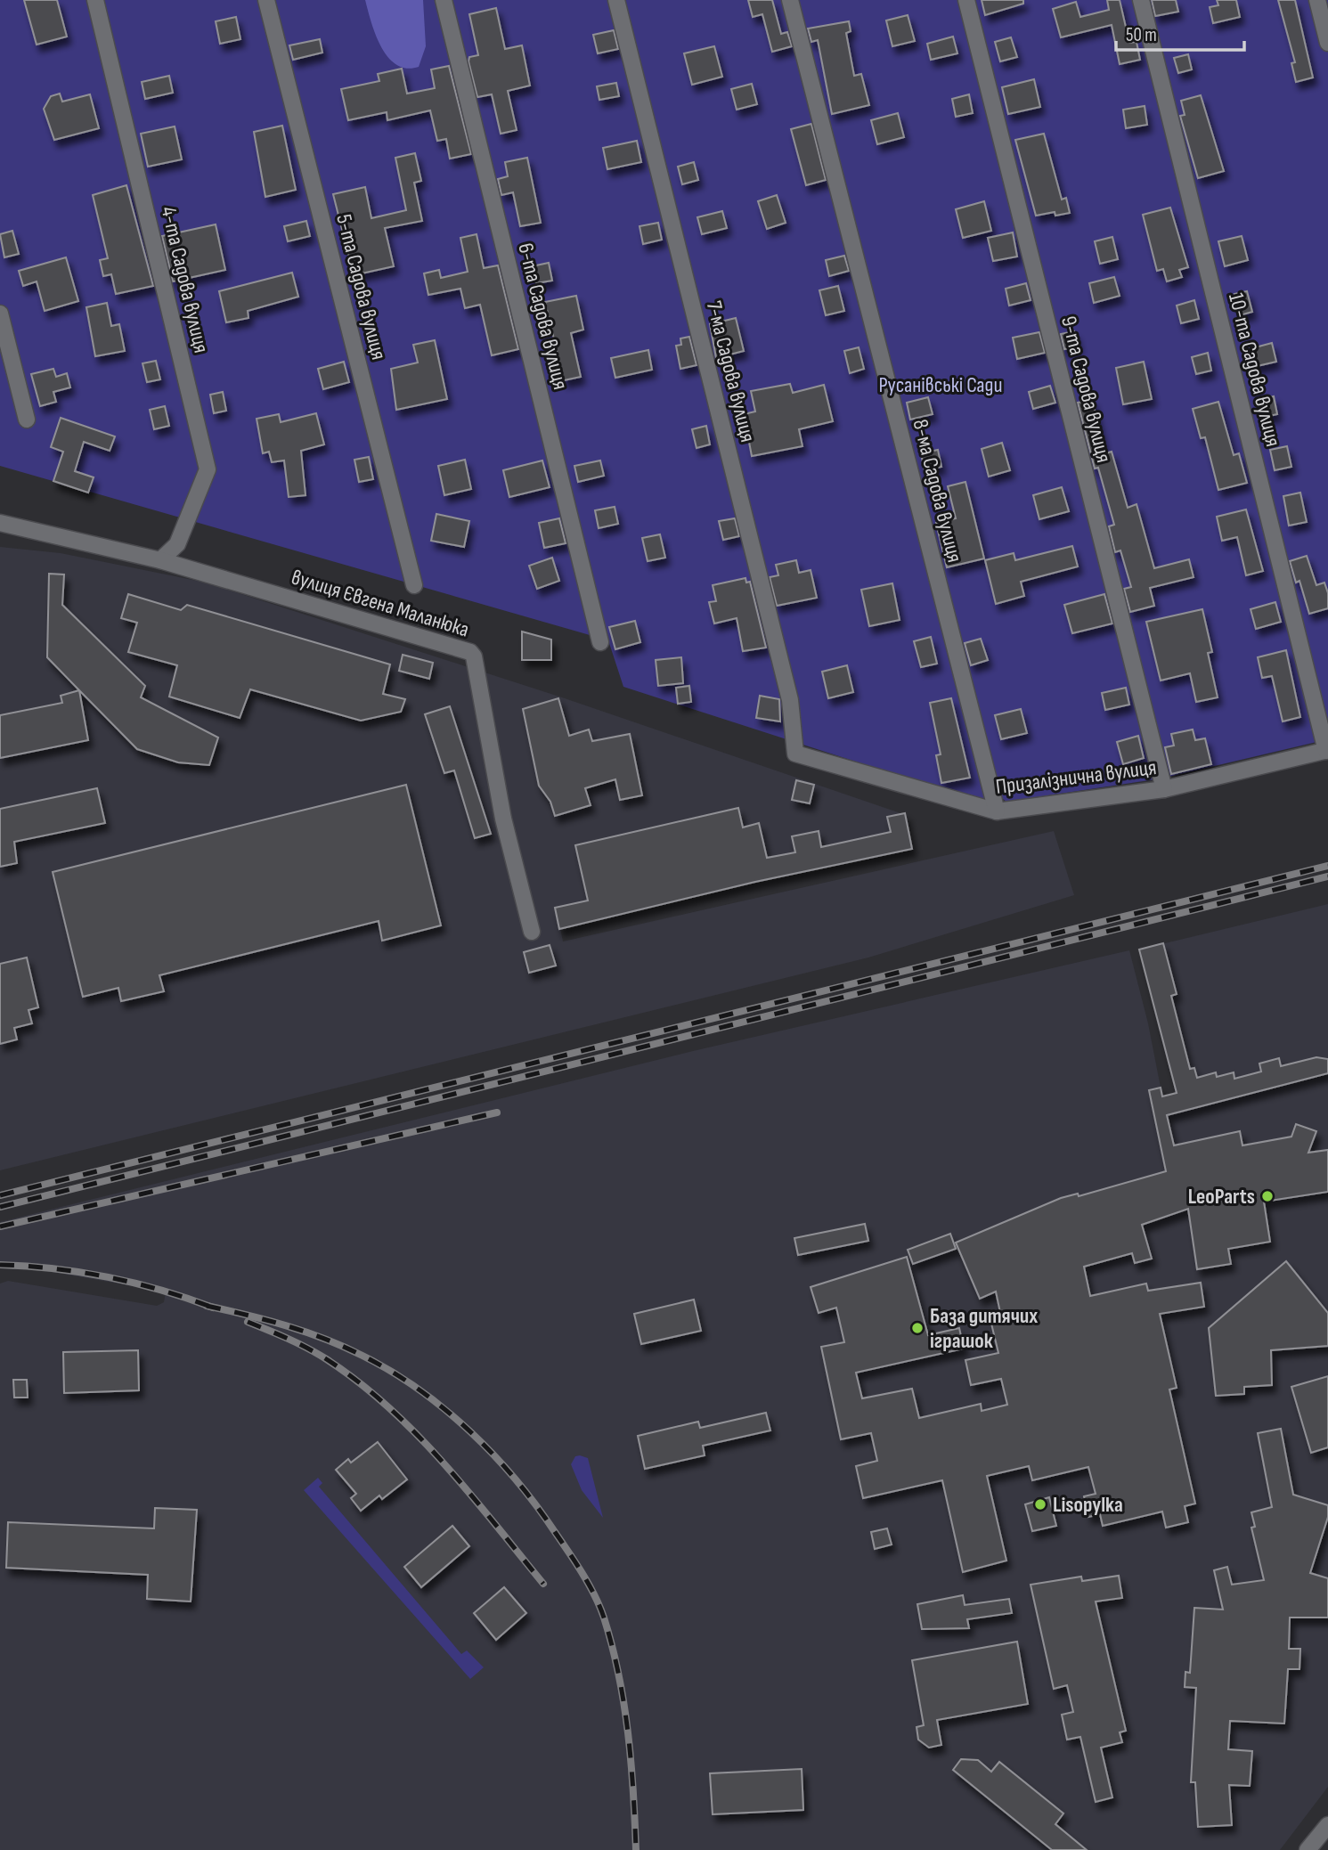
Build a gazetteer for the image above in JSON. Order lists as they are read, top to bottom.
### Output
{
  "streets": {
    "street": [
      "4-та Садова вулиця",
      "5-та Садова вулиця",
      "6-та Садова вулиця",
      "10-та Садова вулиця",
      "7-ма Садова вулиця",
      "9-та Садова вулиця",
      "8-ма Садова вулиця",
      "вулиця Євгена Маланюка",
      "Призалізнична вулиця"
    ]
  },
  "crossings": [
    ["4-та Садова вулиця", "вулиця Євгена Маланюка"],
    ["10-та Садова вулиця", "Призалізнична вулиця"],
    ["7-ма Садова вулиця", "Призалізнична вулиця"],
    ["9-та Садова вулиця", "Призалізнична вулиця"],
    ["8-ма Садова вулиця", "Призалізнична вулиця"]
  ],
  "parks": ["Русанівські Сади"],
  "places": ["LeoParts", "База дитячих іграшок", "Lisopylka"],
  "scale_bar": "50 m"
}
